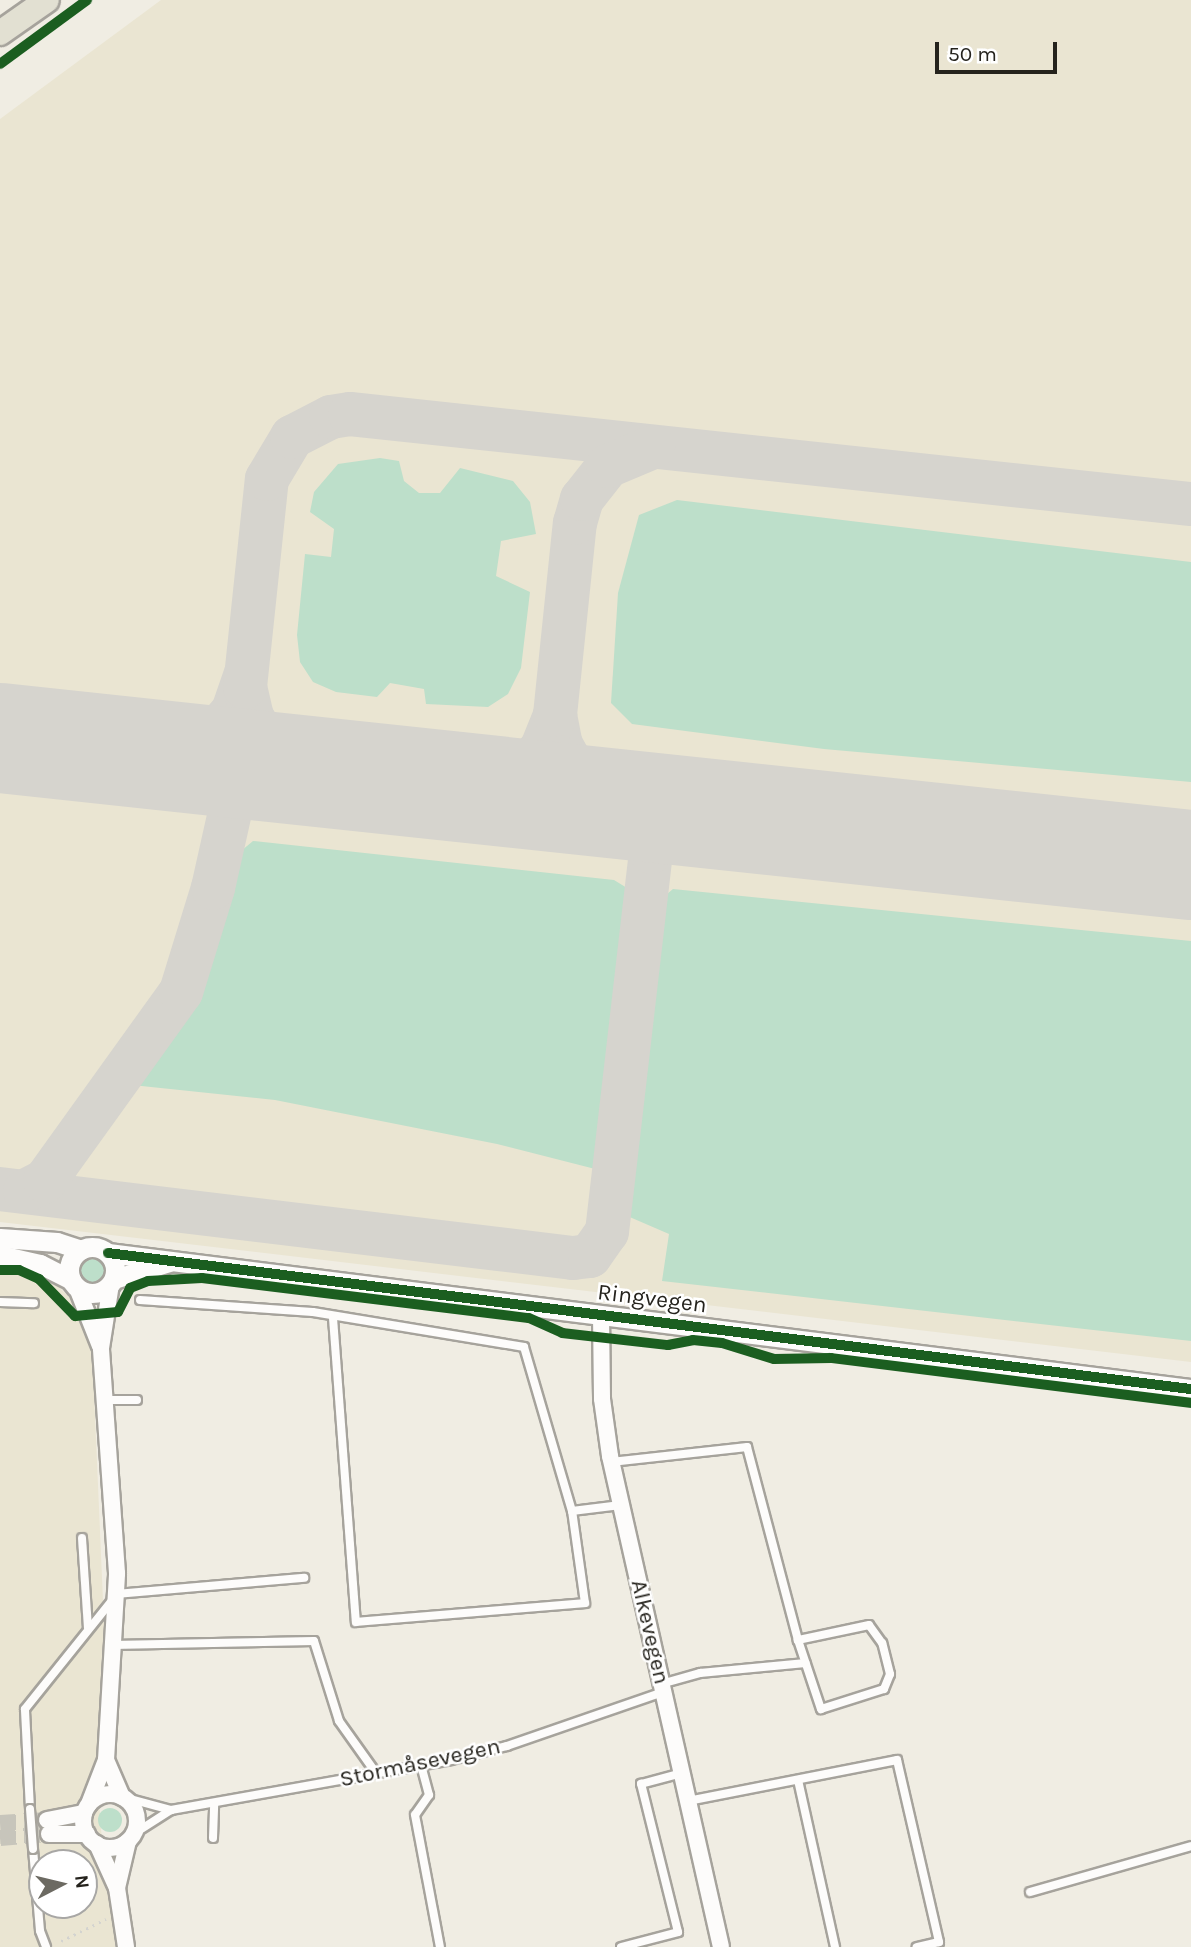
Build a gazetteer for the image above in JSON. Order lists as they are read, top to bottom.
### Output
{
  "streets": {
    "street": ["Ringvegen", "Alkevegen"],
    "lane": ["Stormåsevegen"]
  },
  "crossings": [
    ["Ringvegen", "Alkevegen"],
    ["Alkevegen", "Stormåsevegen"]
  ],
  "scale_bar": "50 m",
  "north": "right"
}
